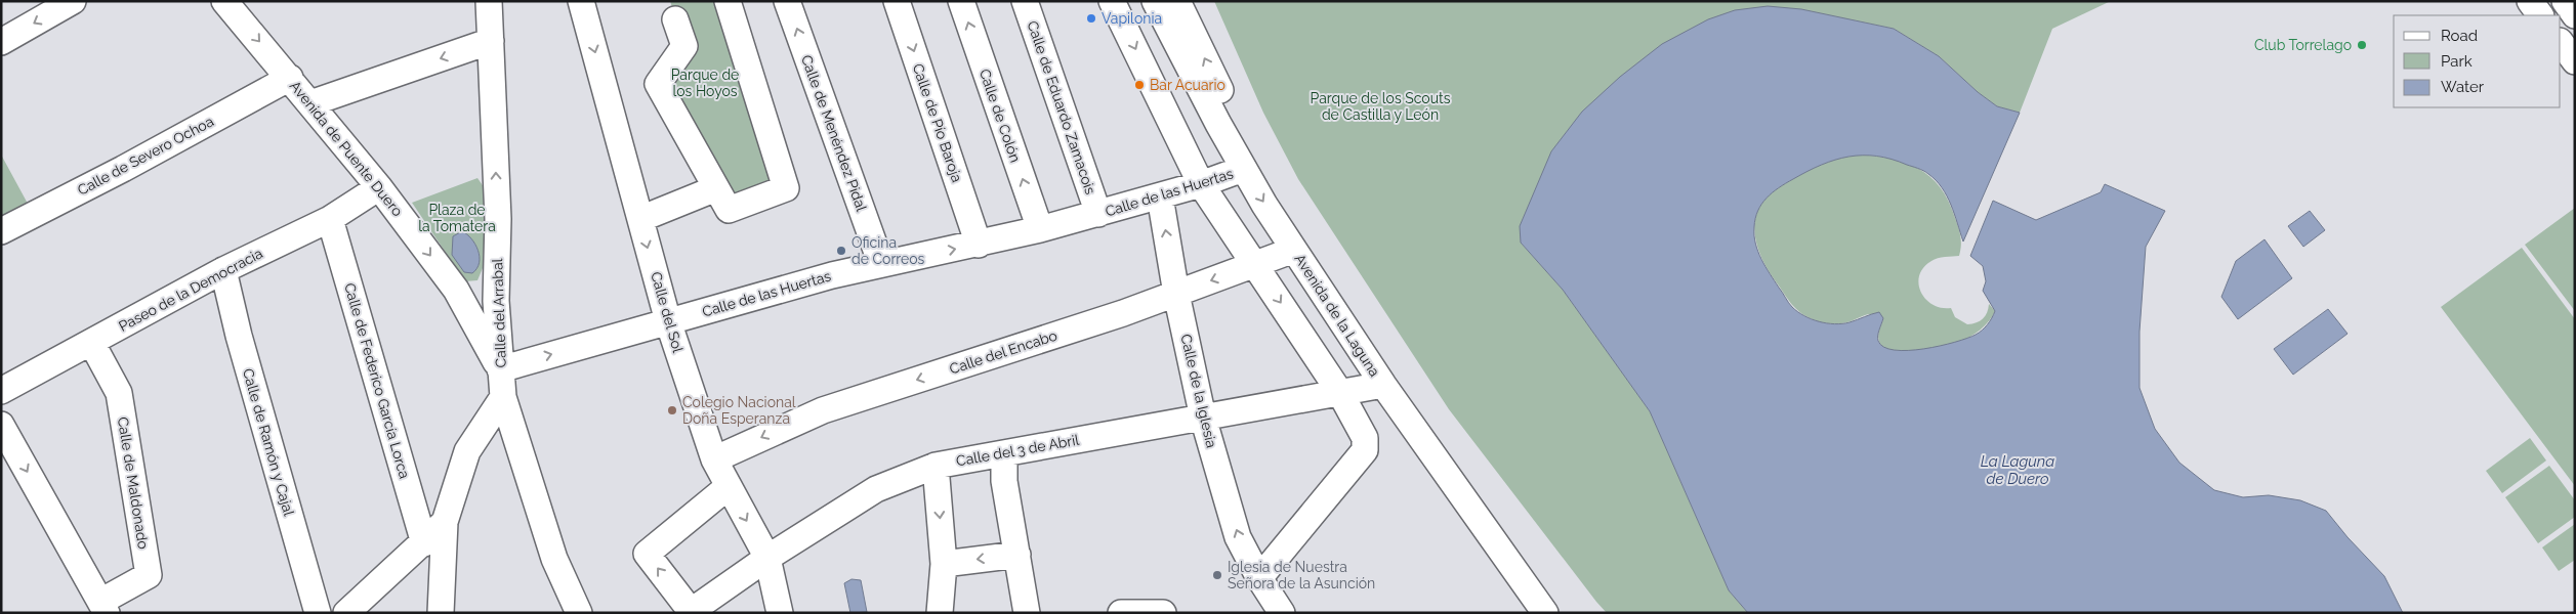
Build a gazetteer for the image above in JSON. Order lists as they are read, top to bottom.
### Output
{
  "streets": {
    "street": [
      "Calle de Eduardo Zamacois",
      "Calle de Colón",
      "Calle de Pío Baroja",
      "Calle de Menéndez Pidal",
      "Avenida de Puente Duero",
      "Calle de Severo Ochoa",
      "Calle de las Huertas",
      "Paseo de la Democracia",
      "Calle del Sol",
      "Calle del Arrabal",
      "Avenida de la Laguna",
      "Calle del Encabo",
      "Calle de Federico García Lorca",
      "Calle de la Iglesia",
      "Calle de Ramón y Cajal",
      "Calle del 3 de Abril",
      "Calle de Maldonado"
    ]
  },
  "crossings": [
    ["Calle de Eduardo Zamacois", "Calle de las Huertas"],
    ["Calle de Colón", "Calle de las Huertas"],
    ["Calle de Pío Baroja", "Calle de las Huertas"],
    ["Calle de Menéndez Pidal", "Calle de las Huertas"],
    ["Avenida de Puente Duero", "Calle de Severo Ochoa"],
    ["Avenida de Puente Duero", "Calle de las Huertas"],
    ["Avenida de Puente Duero", "Paseo de la Democracia"],
    ["Avenida de Puente Duero", "Calle del Arrabal"],
    ["Calle de las Huertas", "Calle del Sol"],
    ["Calle de las Huertas", "Calle del Arrabal"],
    ["Calle de las Huertas", "Avenida de la Laguna"],
    ["Calle de las Huertas", "Calle de la Iglesia"],
    ["Paseo de la Democracia", "Calle de Federico García Lorca"],
    ["Paseo de la Democracia", "Calle de Ramón y Cajal"],
    ["Paseo de la Democracia", "Calle de Maldonado"],
    ["Calle del Sol", "Calle del Encabo"],
    ["Calle del Sol", "Calle del 3 de Abril"],
    ["Avenida de la Laguna", "Calle del Encabo"],
    ["Avenida de la Laguna", "Calle del 3 de Abril"],
    ["Calle del Encabo", "Calle de la Iglesia"],
    ["Calle de la Iglesia", "Calle del 3 de Abril"]
  ],
  "one_way": [
    "Calle de Menéndez Pidal",
    "Avenida de Puente Duero",
    "Calle de las Huertas",
    "Calle del Sol",
    "Calle del Arrabal",
    "Calle del Encabo"
  ],
  "water": ["La Laguna de Duero"],
  "parks": ["Parque de los Hoyos", "Parque de los Scouts de Castilla y León", "Plaza de la Tomatera"],
  "places": [
    "Vapilonia",
    "Club Torrelago",
    "Bar Acuario",
    "Oficina de Correos",
    "Colegio Nacional Doña Esperanza",
    "Iglesia de Nuestra Señora de la Asunción"
  ],
  "legend": ["Road", "Park", "Water"]
}
